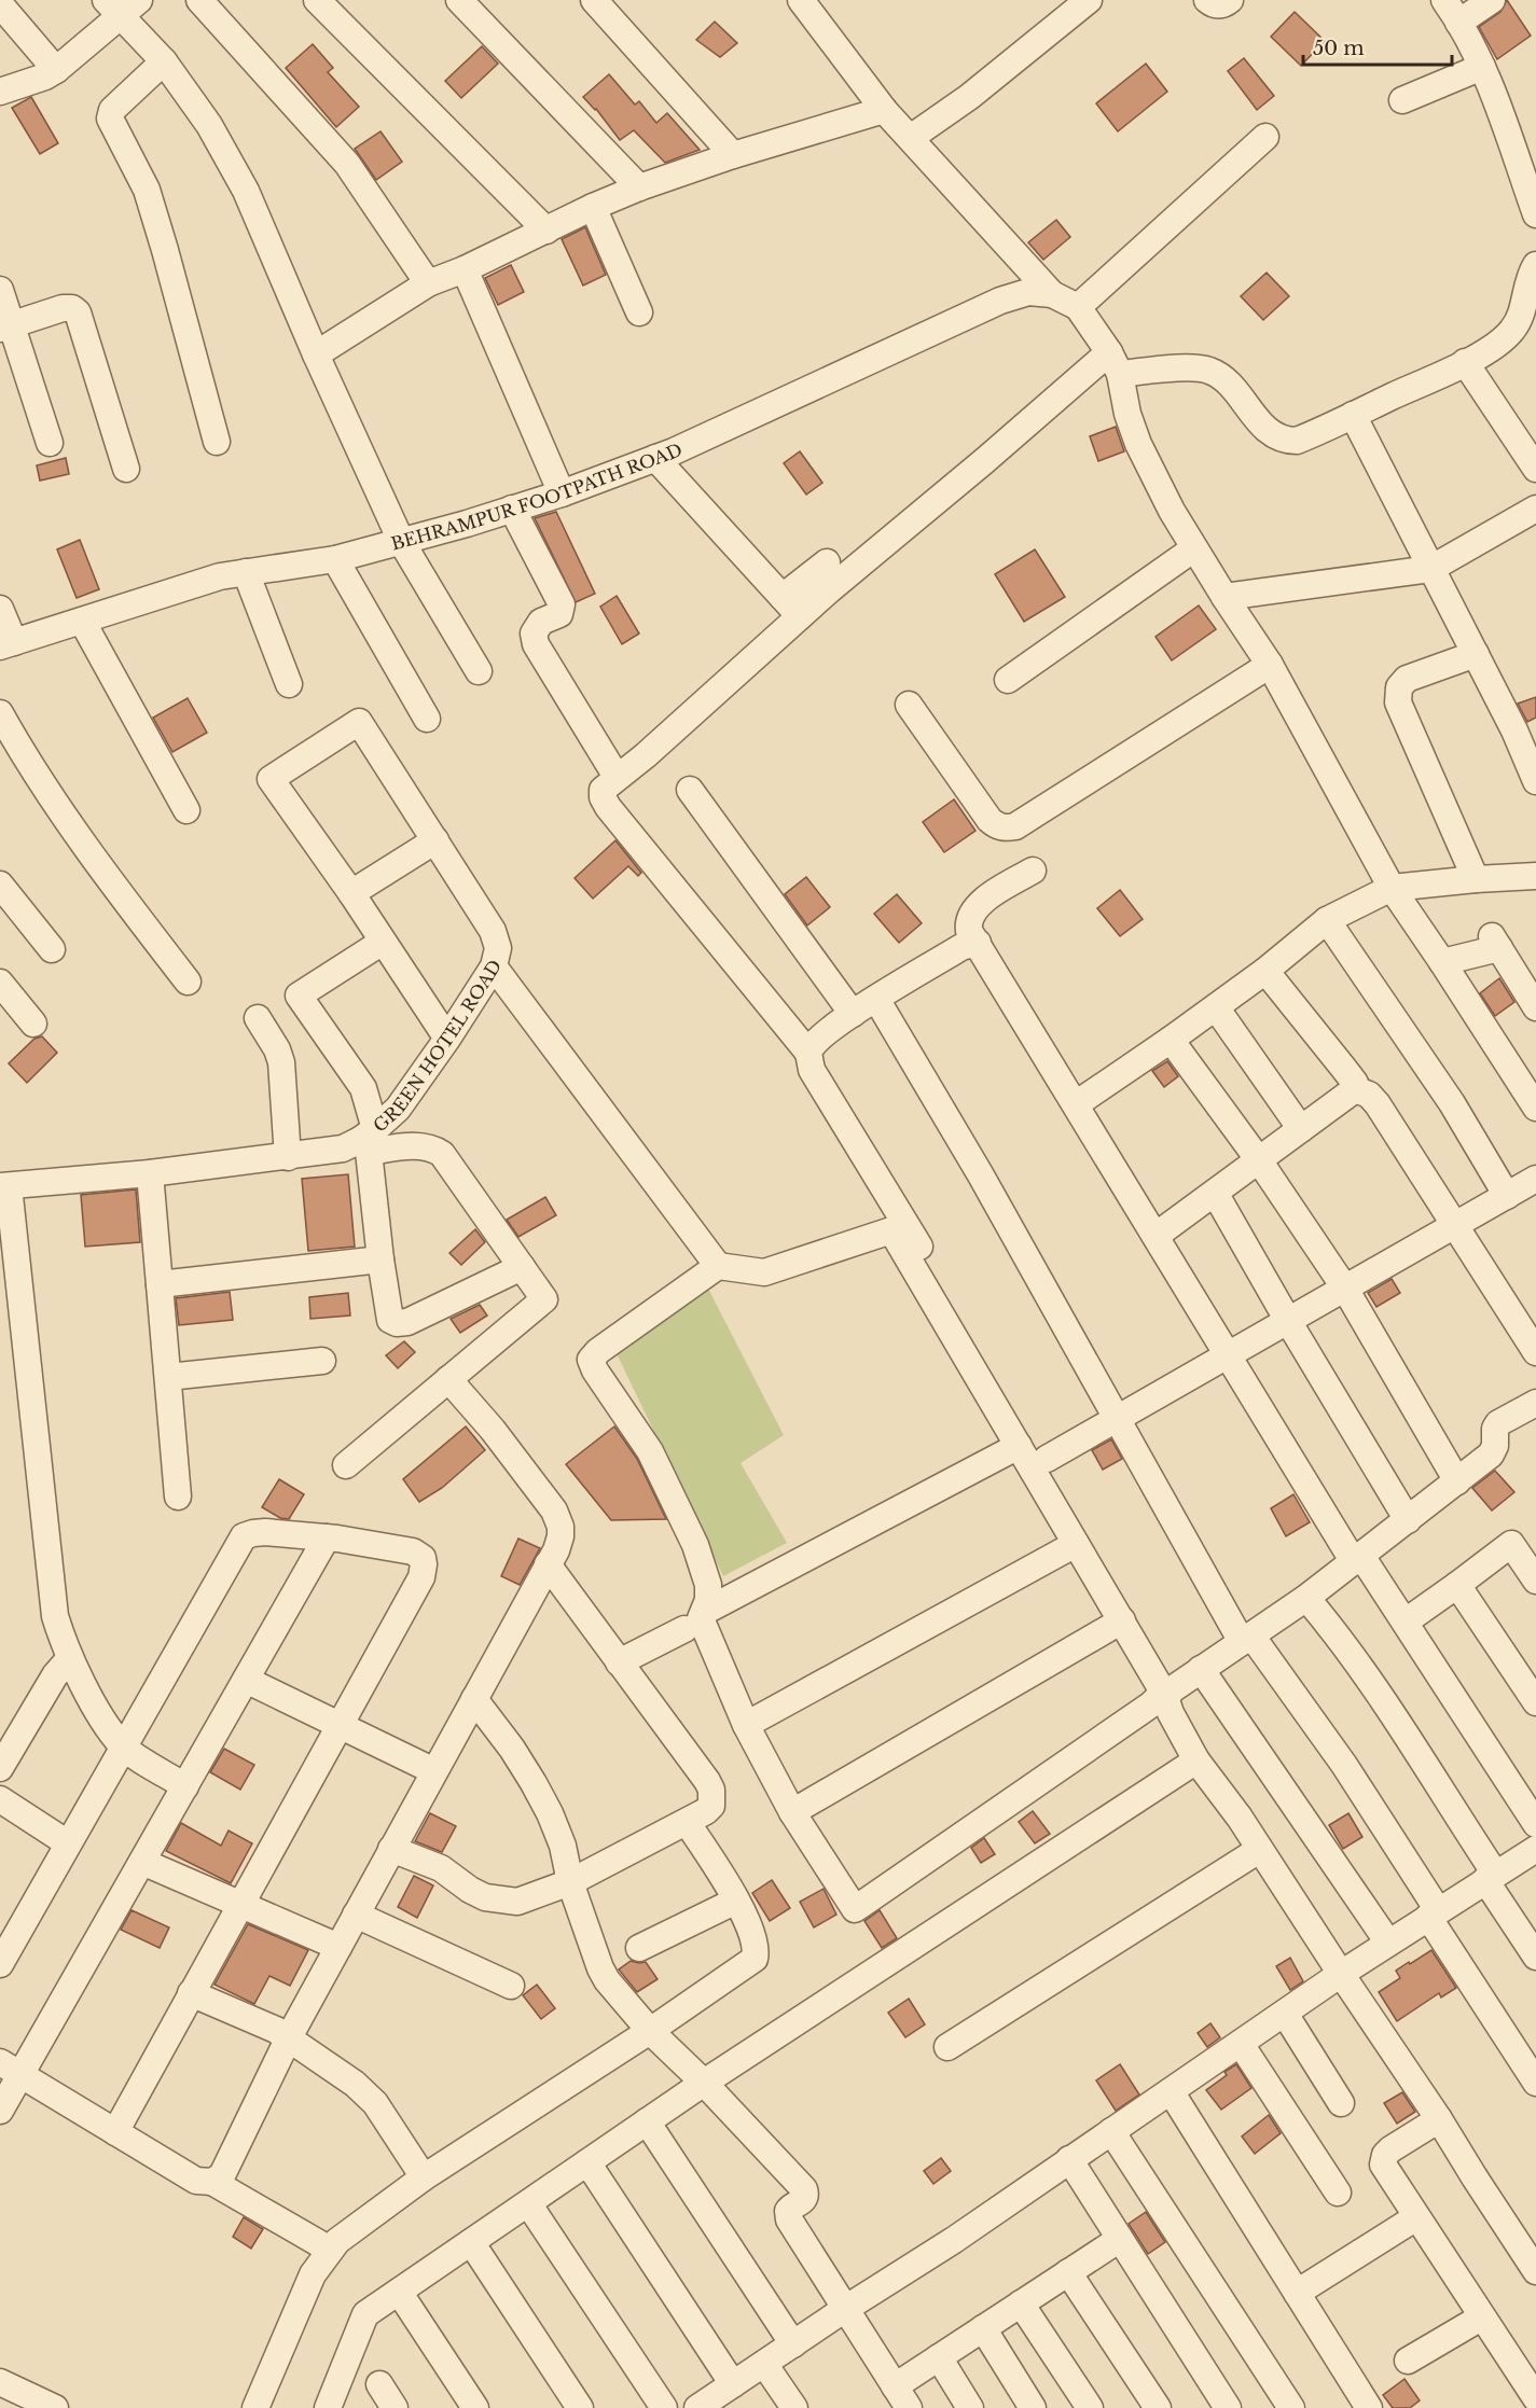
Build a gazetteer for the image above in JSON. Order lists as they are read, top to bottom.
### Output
{
  "streets": {
    "street": ["BEHRAMPUR FOOTPATH ROAD", "GREEN HOTEL ROAD"]
  },
  "scale_bar": "50 m"
}
